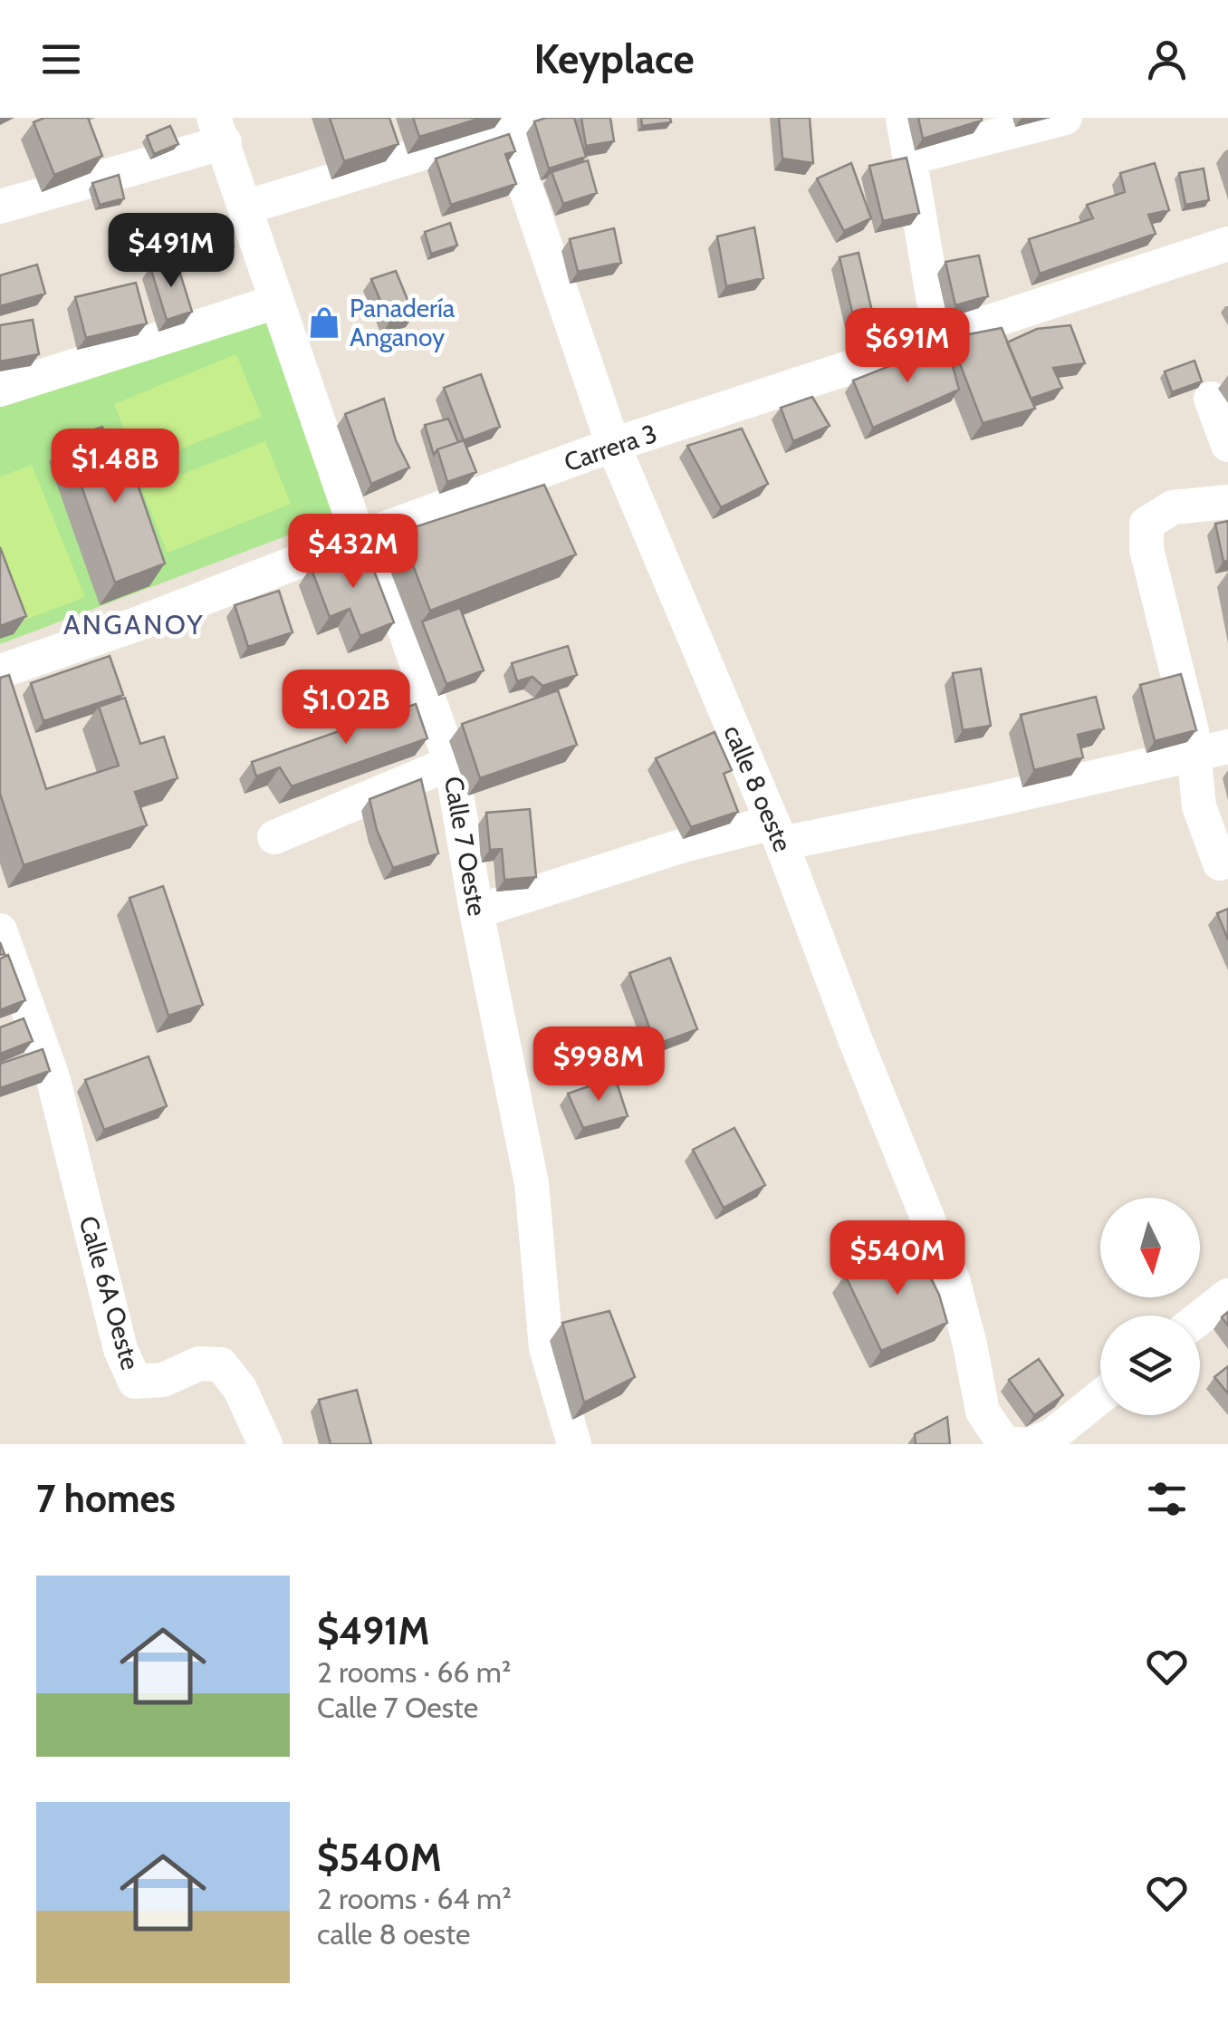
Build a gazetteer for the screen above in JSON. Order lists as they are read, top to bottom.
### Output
{
  "streets": {
    "street": [
      "Carrera 3",
      "calle 8 oeste",
      "Calle 7 Oeste",
      "Calle 6A Oeste"
    ]
  },
  "crossings": [
    ["Carrera 3", "calle 8 oeste"],
    ["Carrera 3", "Calle 7 Oeste"]
  ],
  "districts": ["ANGANOY"],
  "places": {
    "shop": ["Panadería Anganoy"]
  },
  "north": "bottom",
  "page": {
    "header": "Keyplace",
    "price": [
      "$491M",
      "$691M",
      "$1.48B",
      "$432M",
      "$1.02B",
      "$998M",
      "$540M"
    ],
    "heading": "7 homes",
    "list": [
      {
        "name": "$491M",
        "note": "2 rooms · 66 m² · Calle 7 Oeste"
      },
      {
        "name": "$540M",
        "note": "2 rooms · 64 m² · calle 8 oeste"
      }
    ]
  }
}
